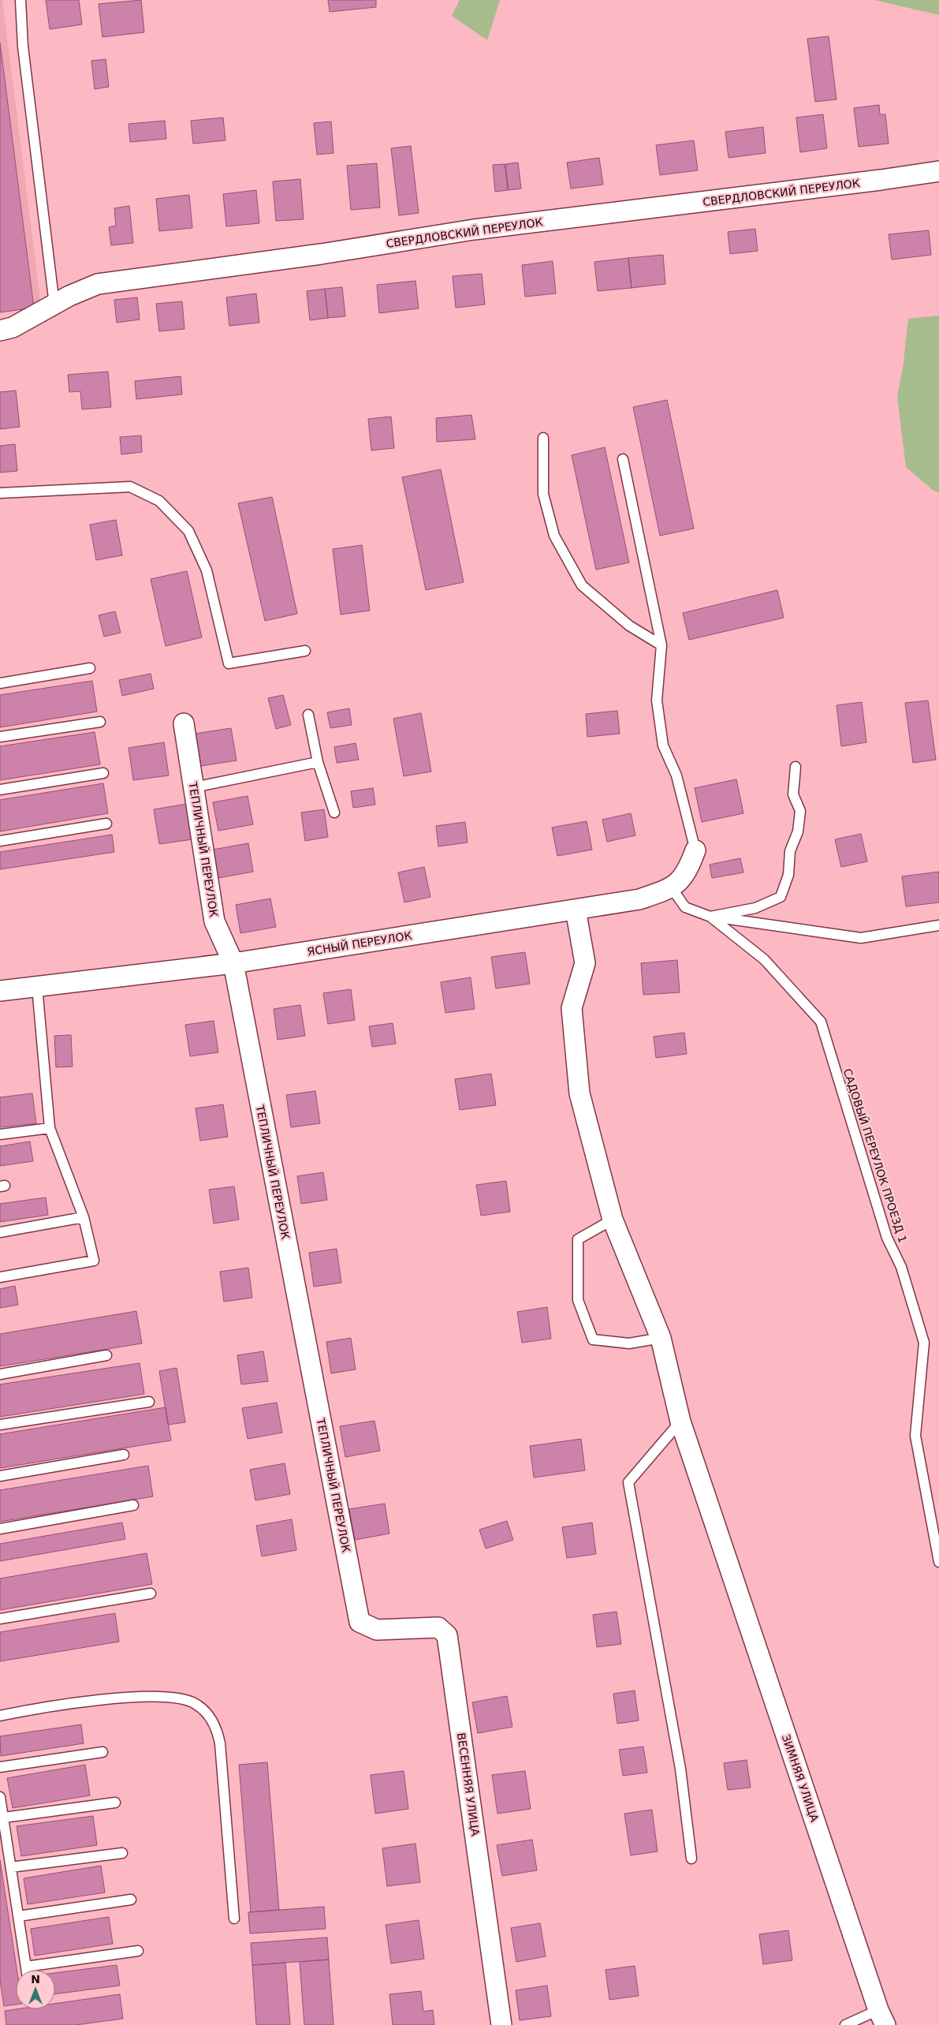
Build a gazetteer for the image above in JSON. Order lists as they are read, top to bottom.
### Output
{
  "streets": {
    "street": [
      "СВЕРДЛОВСКИЙ ПЕРЕУЛОК",
      "ТЕПЛИЧНЫЙ ПЕРЕУЛОК",
      "ЯСНЫЙ ПЕРЕУЛОК",
      "ЗИМНЯЯ УЛИЦА",
      "ВЕСЕННЯЯ УЛИЦА"
    ],
    "lane": ["САДОВЫЙ ПЕРЕУЛОК ПРОЕЗД 1"]
  },
  "crossings": [
    ["ТЕПЛИЧНЫЙ ПЕРЕУЛОК", "ЯСНЫЙ ПЕРЕУЛОК"],
    ["ТЕПЛИЧНЫЙ ПЕРЕУЛОК", "ВЕСЕННЯЯ УЛИЦА"],
    ["ЯСНЫЙ ПЕРЕУЛОК", "ЗИМНЯЯ УЛИЦА"]
  ],
  "north": "top"
}
